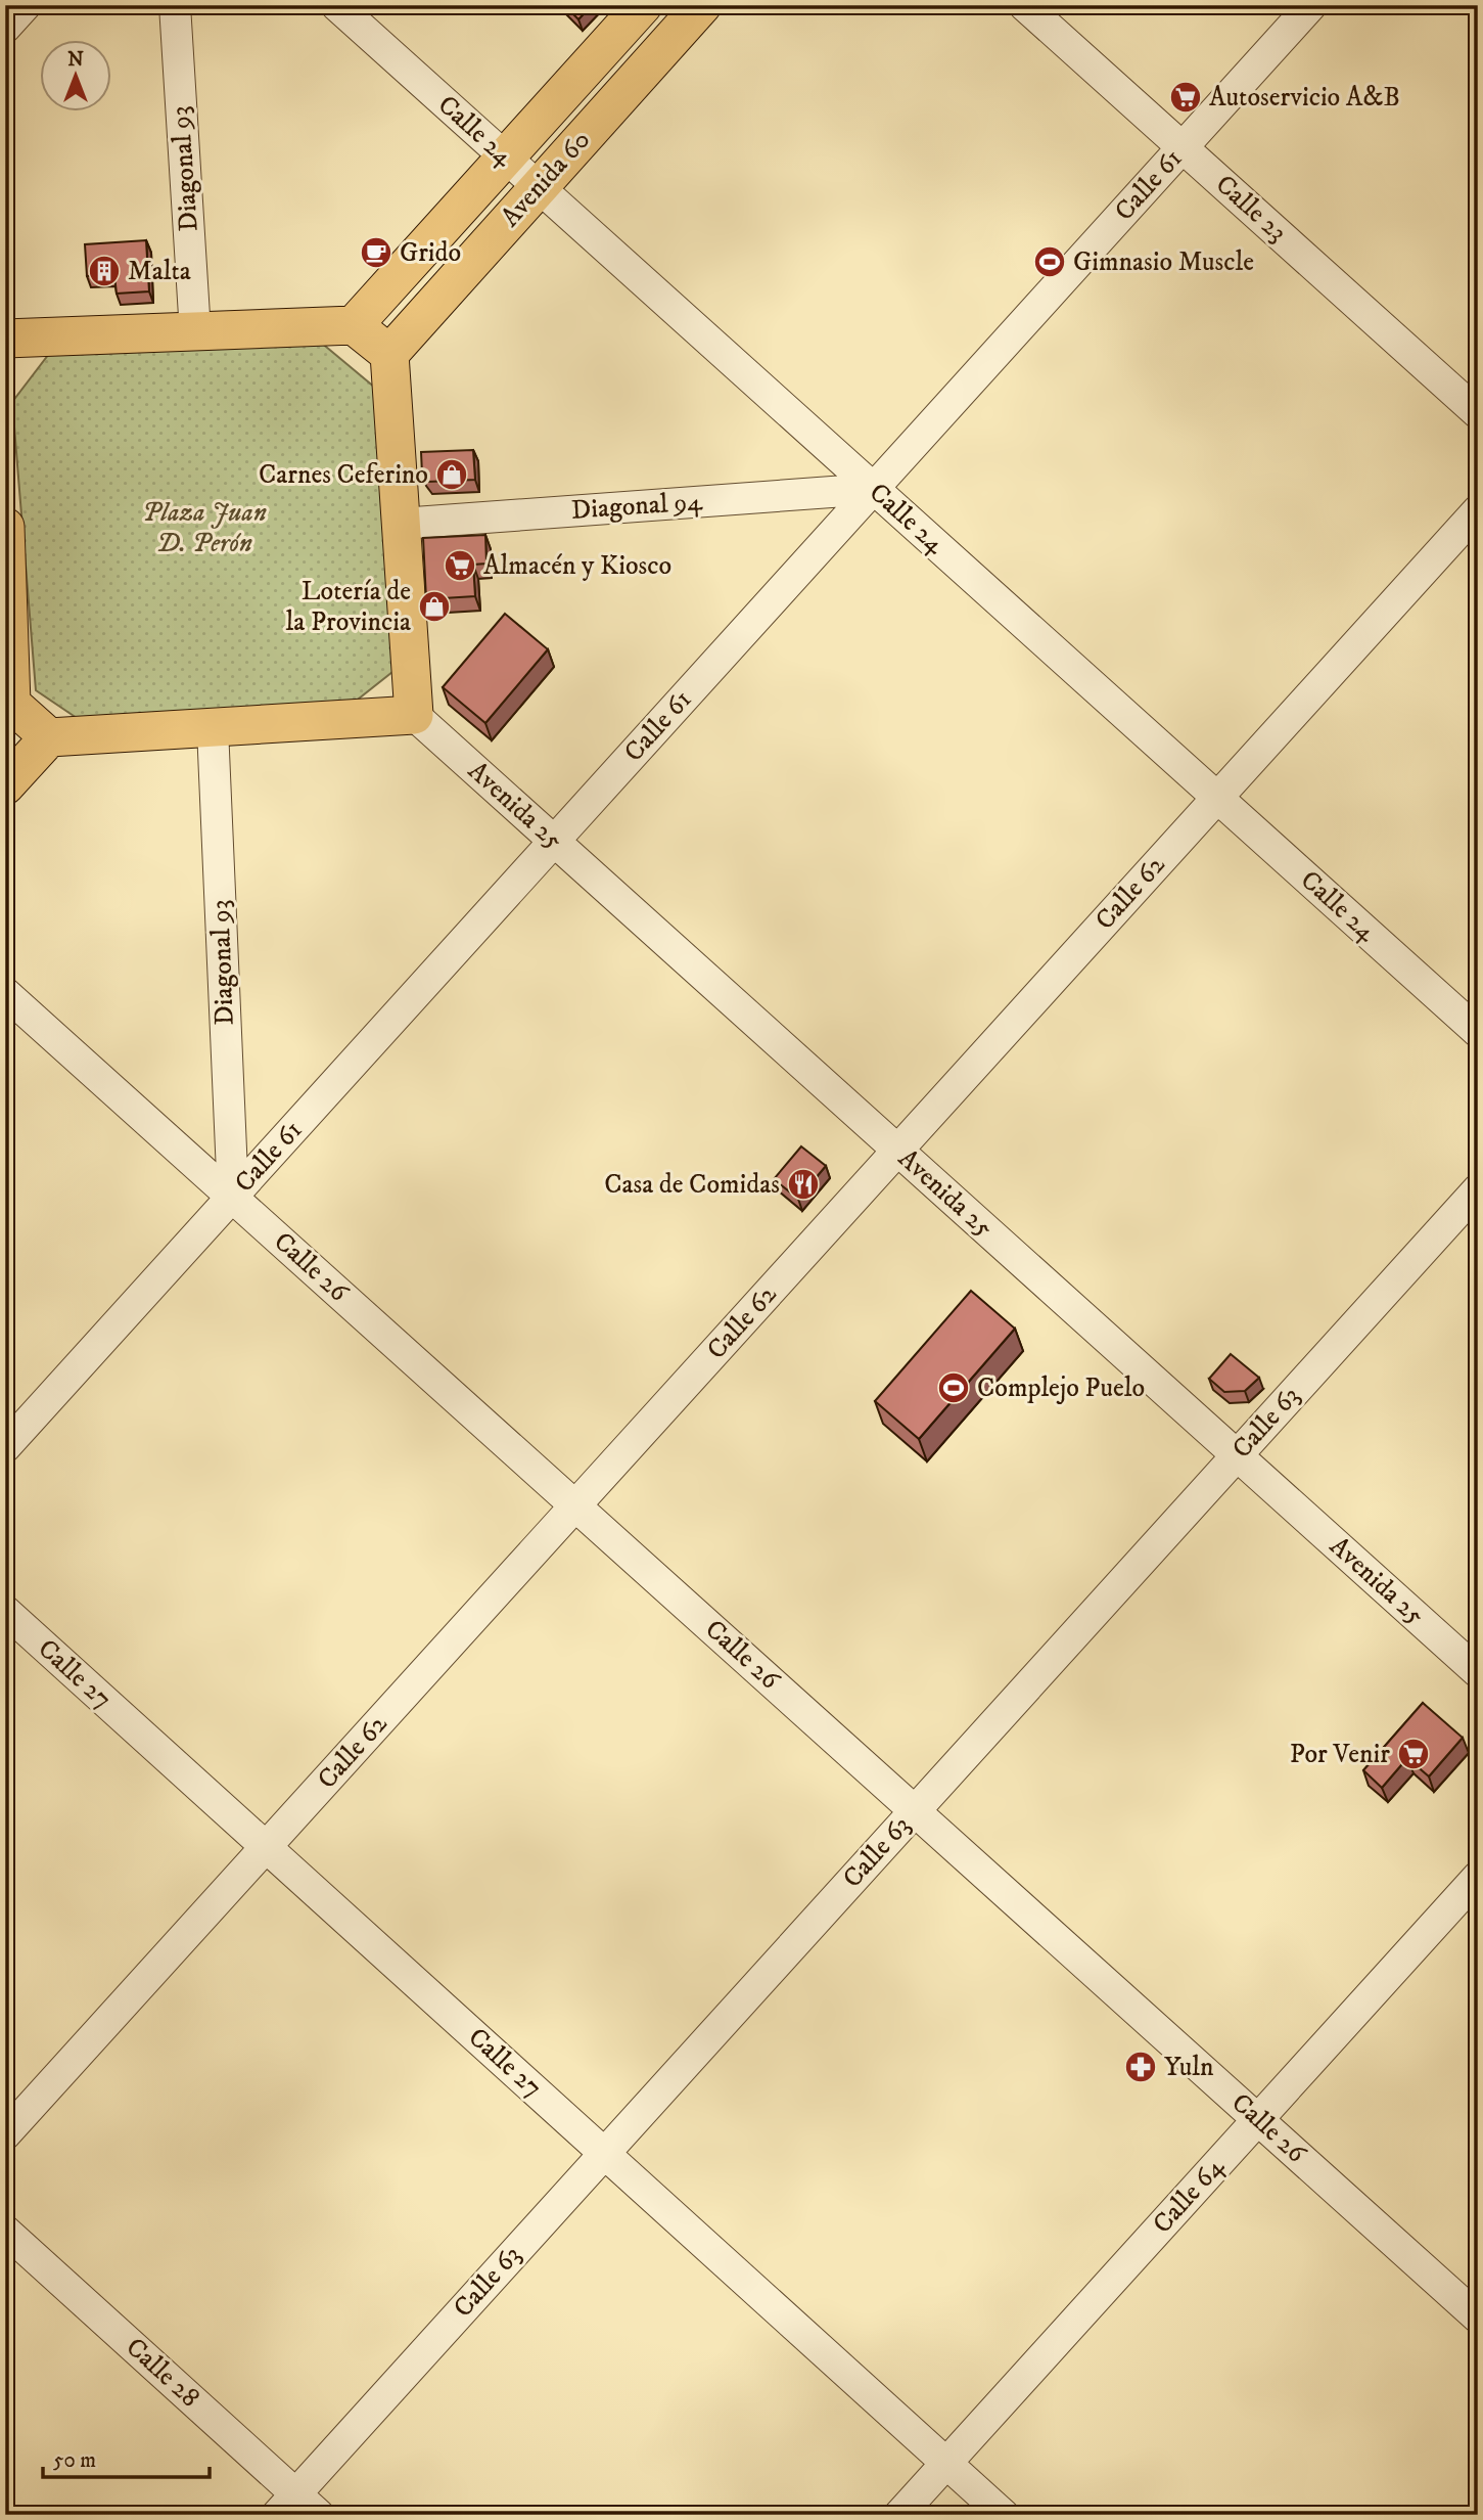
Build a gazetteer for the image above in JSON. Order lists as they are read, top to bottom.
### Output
{
  "streets": {
    "main road": ["Avenida 60"],
    "street": [
      "Calle 24",
      "Diagonal 93",
      "Calle 61",
      "Calle 23",
      "Diagonal 94",
      "Avenida 25",
      "Calle 62",
      "Calle 26",
      "Calle 63",
      "Calle 27",
      "Calle 64",
      "Calle 28"
    ]
  },
  "crossings": [
    ["Calle 24", "Avenida 60"],
    ["Calle 24", "Calle 61"],
    ["Calle 24", "Diagonal 94"],
    ["Calle 24", "Calle 62"],
    ["Diagonal 93", "Calle 61"],
    ["Diagonal 93", "Calle 26"],
    ["Calle 61", "Calle 23"],
    ["Calle 61", "Diagonal 94"],
    ["Calle 61", "Avenida 25"],
    ["Calle 61", "Calle 26"],
    ["Avenida 25", "Calle 62"],
    ["Avenida 25", "Calle 63"],
    ["Calle 62", "Calle 26"],
    ["Calle 62", "Calle 27"],
    ["Calle 26", "Calle 63"],
    ["Calle 26", "Calle 64"],
    ["Calle 63", "Calle 27"],
    ["Calle 63", "Calle 28"],
    ["Calle 27", "Calle 64"]
  ],
  "parks": ["Plaza Juan D. Perón"],
  "places": {
    "supermarket": ["Autoservicio A&B", "Almacén y Kiosco", "Por Venir"],
    "cafe": ["Grido"],
    "sports": ["Gimnasio Muscle", "Complejo Puelo"],
    "building": ["Malta"],
    "shop": ["Carnes Ceferino", "Lotería de la Provincia"],
    "restaurant": ["Casa de Comidas"],
    "pharmacy": ["Yuln"]
  },
  "scale_bar": "50 m",
  "north": "top"
}
